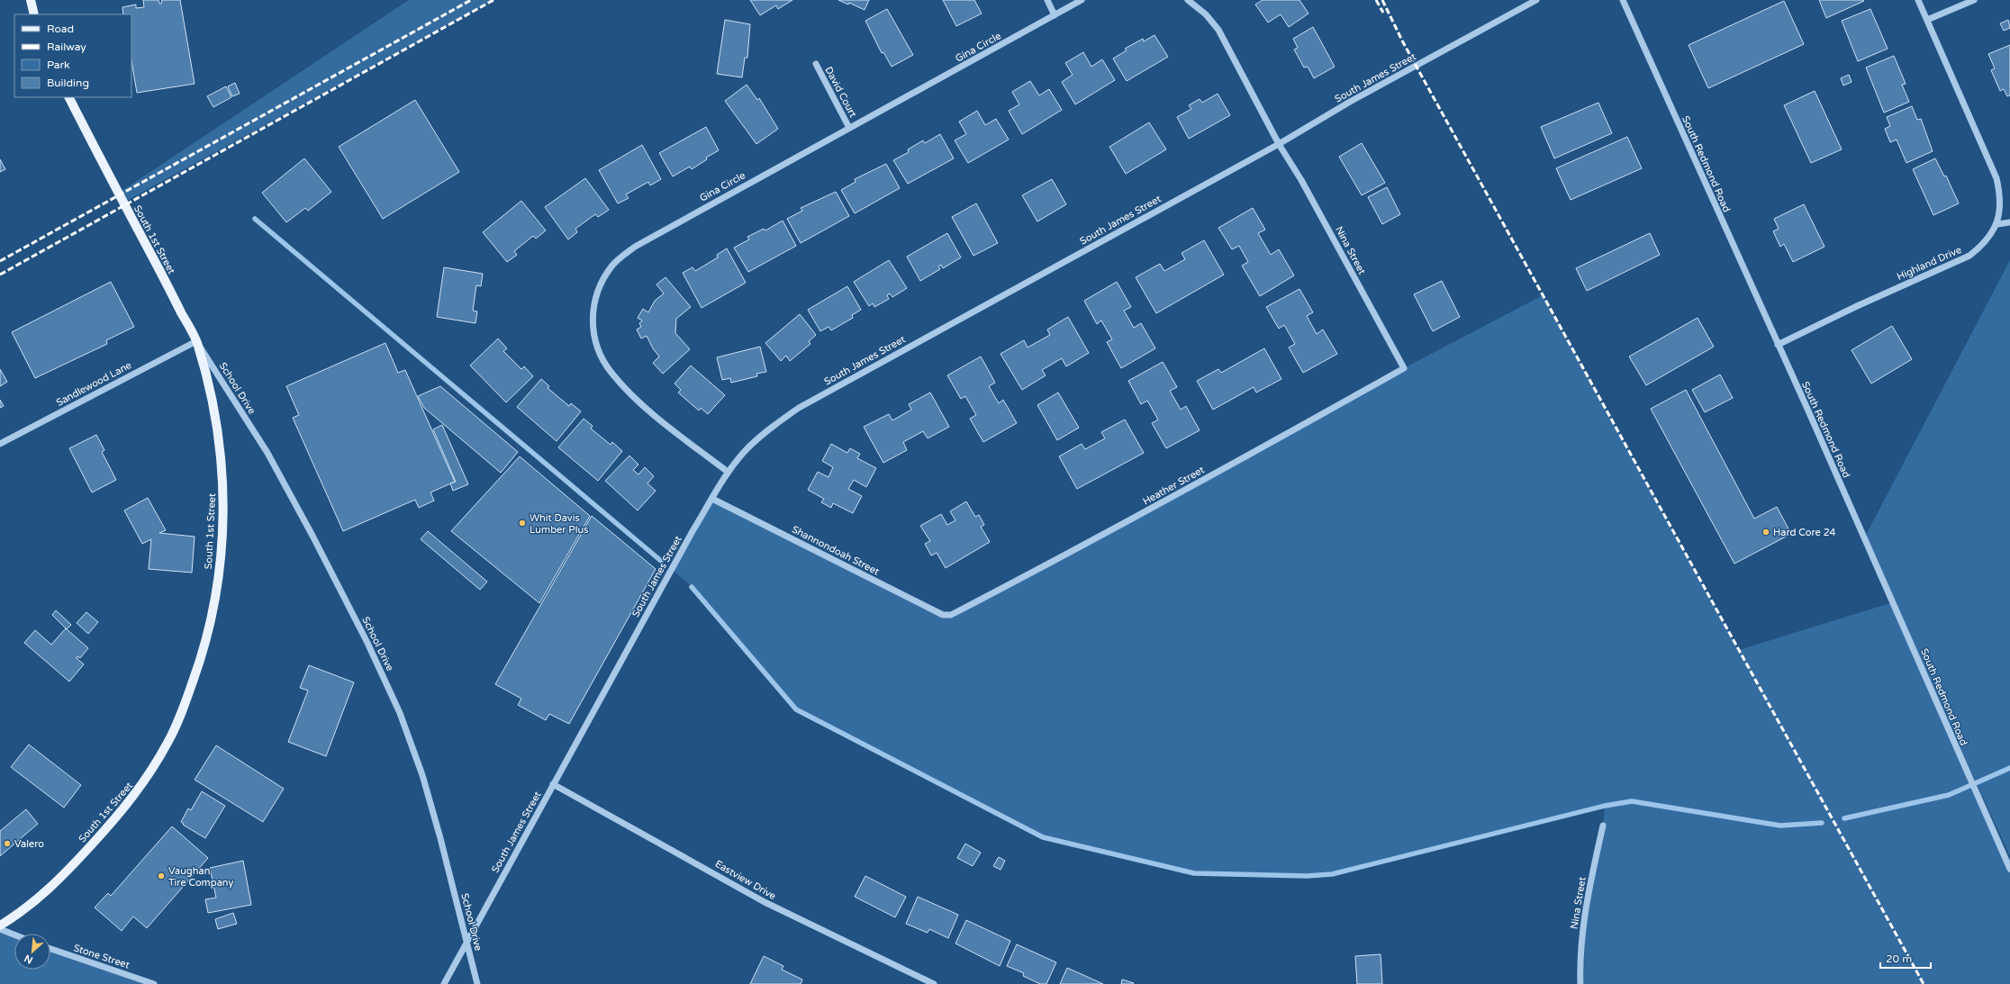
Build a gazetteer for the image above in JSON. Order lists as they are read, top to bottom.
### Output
{
  "streets": {
    "main road": ["South 1st Street"],
    "street": [
      "Gina Circle",
      "South James Street",
      "David Court",
      "South Redmond Road",
      "Nina Street",
      "Highland Drive",
      "Sandlewood Lane",
      "School Drive",
      "Heather Street",
      "Shannondoah Street",
      "Eastview Drive",
      "Stone Street"
    ]
  },
  "crossings": [
    ["Gina Circle", "South James Street"],
    ["Gina Circle", "David Court"],
    ["South James Street", "Nina Street"],
    ["South James Street", "School Drive"],
    ["South James Street", "Shannondoah Street"],
    ["South James Street", "Eastview Drive"],
    ["South Redmond Road", "Highland Drive"],
    ["South 1st Street", "Sandlewood Lane"],
    ["South 1st Street", "School Drive"],
    ["Nina Street", "Heather Street"],
    ["Sandlewood Lane", "School Drive"],
    ["Heather Street", "Shannondoah Street"]
  ],
  "places": [
    "Whit Davis Lumber Plus",
    "Hard Core 24",
    "Valero",
    "Vaughan Tire Company"
  ],
  "legend": [
    "Road",
    "Railway",
    "Park",
    "Building"
  ],
  "scale_bar": "20 m",
  "north": "bottom left"
}
